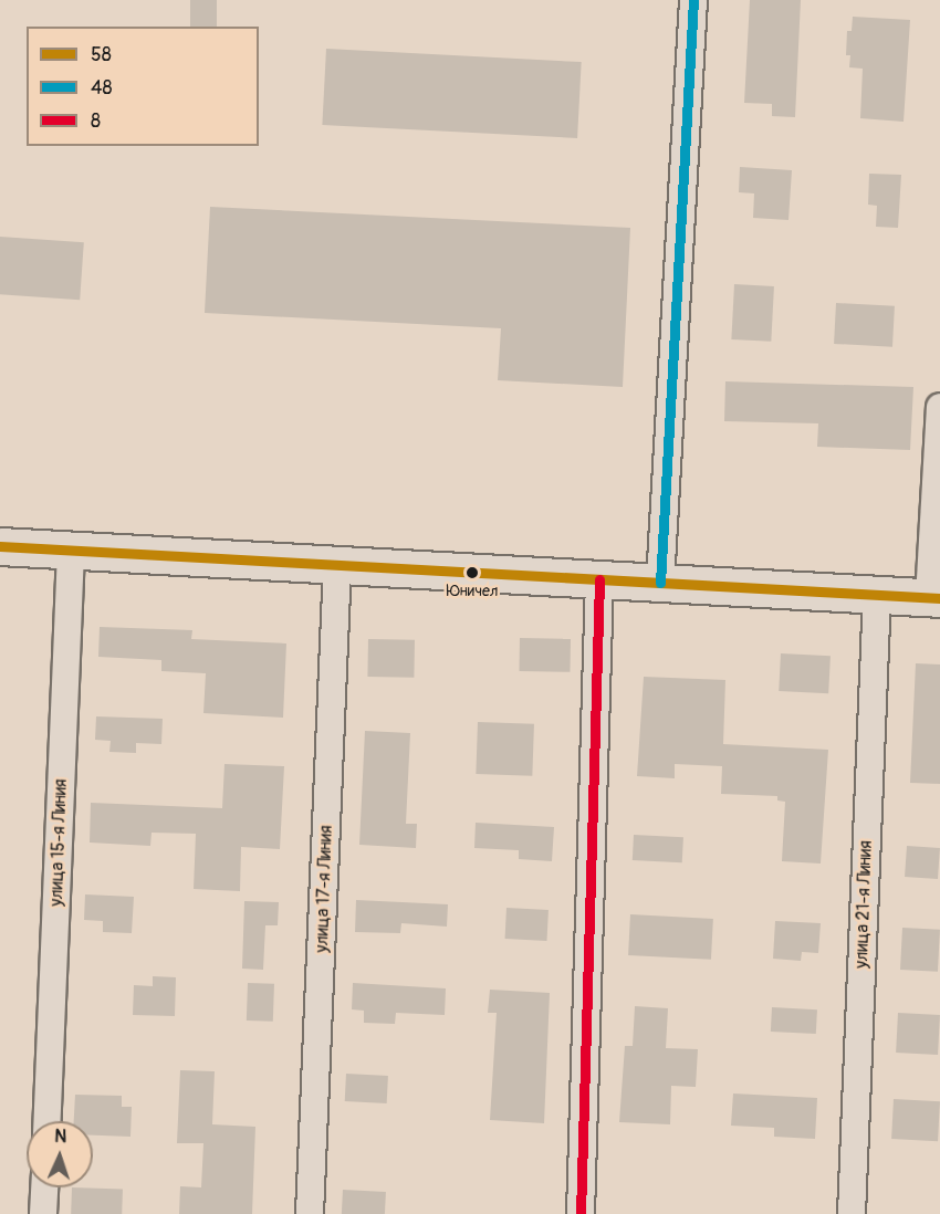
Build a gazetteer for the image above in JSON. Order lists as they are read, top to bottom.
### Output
{
  "streets": {
    "street": ["улица 15-я Линия", "улица 17-я Линия", "улица 21-я Линия"]
  },
  "places": ["Юничел"],
  "lines": ["transit line 48", "transit line 58", "transit line 8"],
  "legend": ["58", "48", "8"],
  "north": "top"
}
